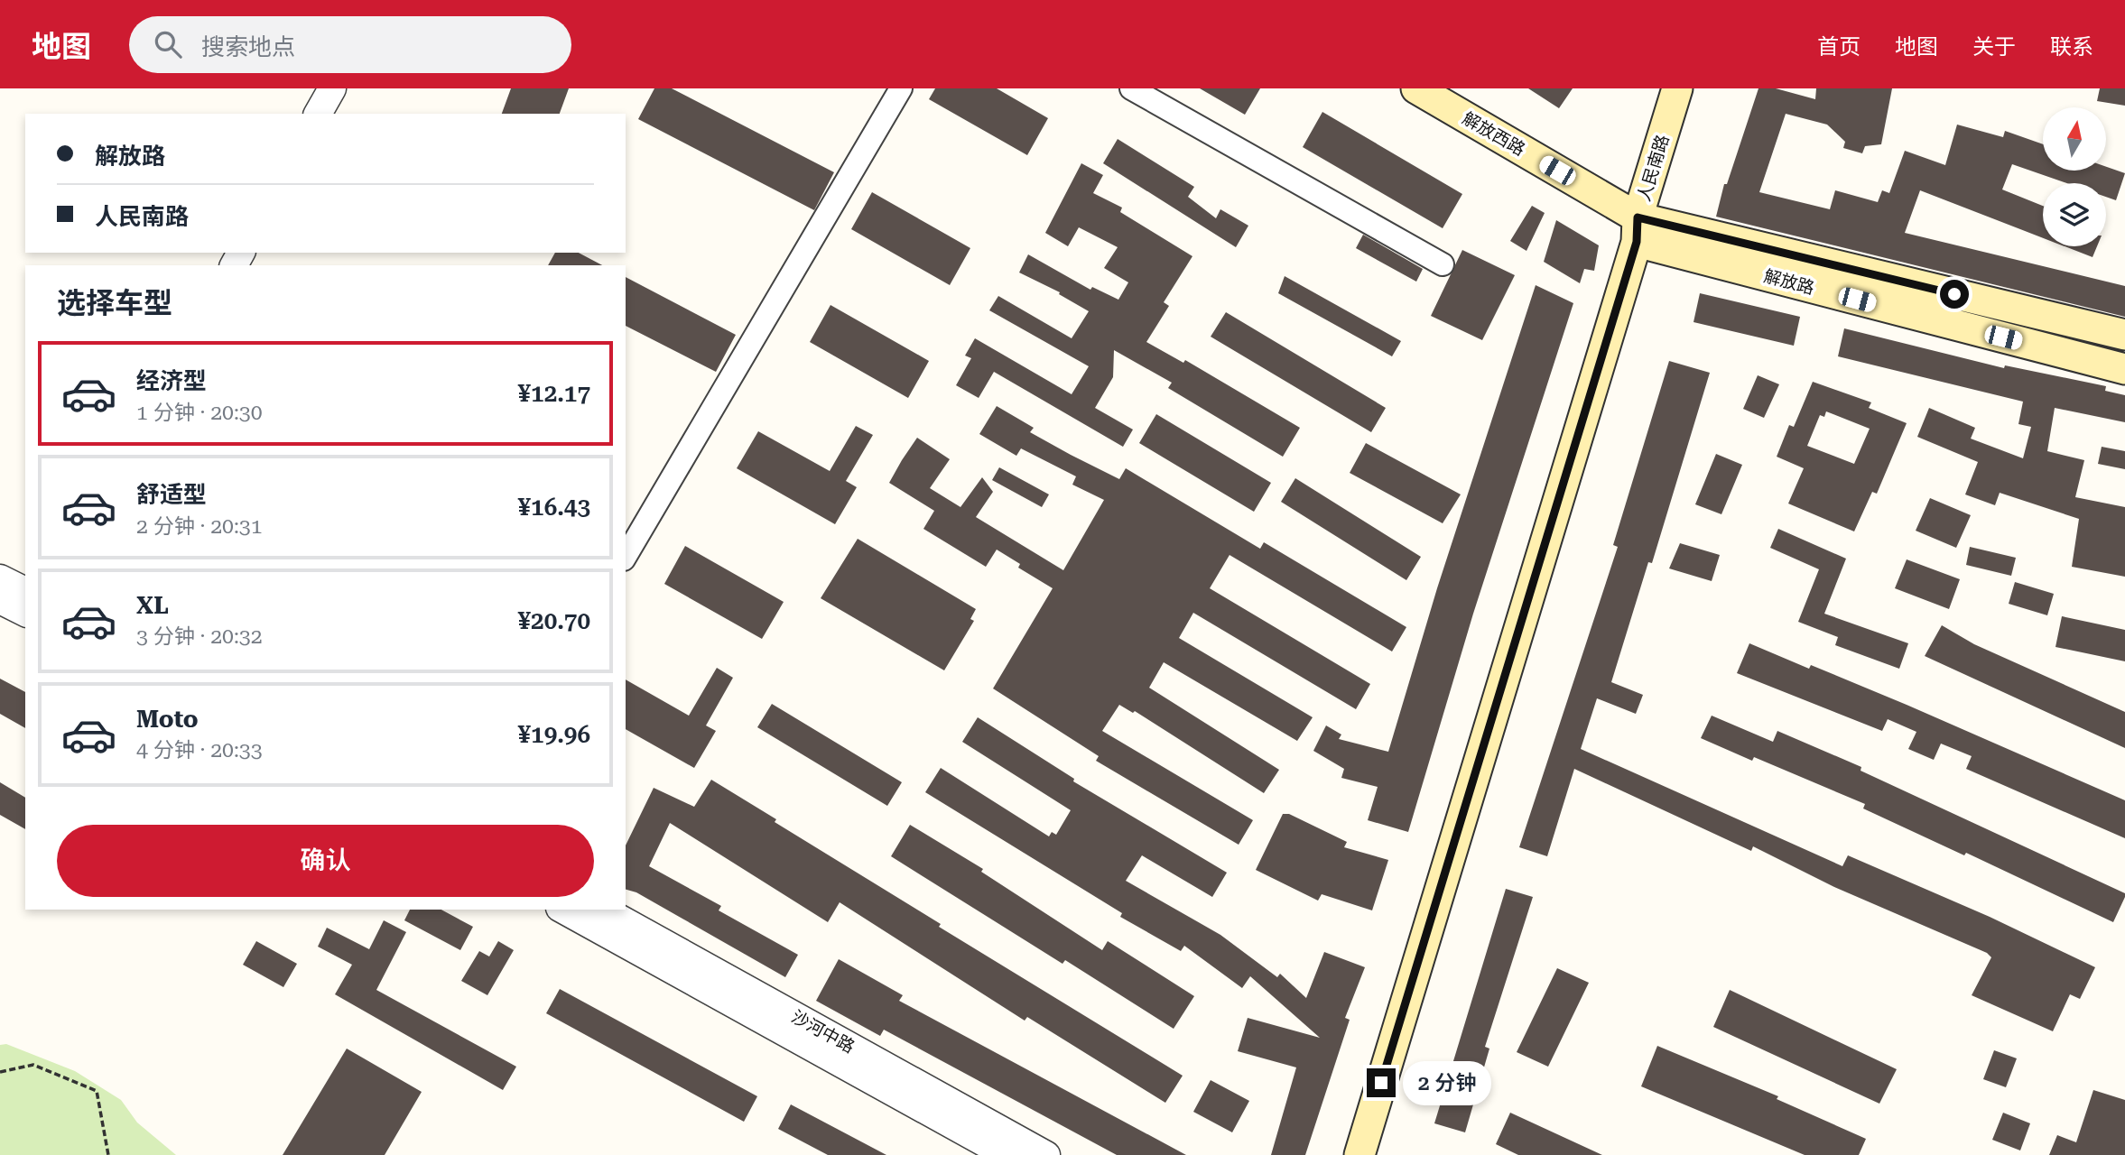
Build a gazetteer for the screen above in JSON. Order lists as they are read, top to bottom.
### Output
{
  "streets": {
    "main road": ["解放西路", "人民南路", "解放路"],
    "street": ["沙河中路"]
  },
  "crossings": [
    ["解放西路", "人民南路"],
    ["解放西路", "解放路"],
    ["人民南路", "解放路"]
  ],
  "north": "top",
  "page": {
    "header": "地图",
    "search": "搜索地点",
    "nav": [
      "首页",
      "地图",
      "关于",
      "联系"
    ],
    "banner": ["解放路", "人民南路"],
    "heading": "选择车型",
    "list": [
      {
        "name": "经济型",
        "note": "1 分钟 · 20:30",
        "value": "¥12.17"
      },
      {
        "name": "舒适型",
        "note": "2 分钟 · 20:31",
        "value": "¥16.43"
      },
      {
        "name": "XL",
        "note": "3 分钟 · 20:32",
        "value": "¥20.70"
      },
      {
        "name": "Moto",
        "note": "4 分钟 · 20:33",
        "value": "¥19.96"
      }
    ],
    "buttons": "确认",
    "bubble": "2 分钟"
  }
}
